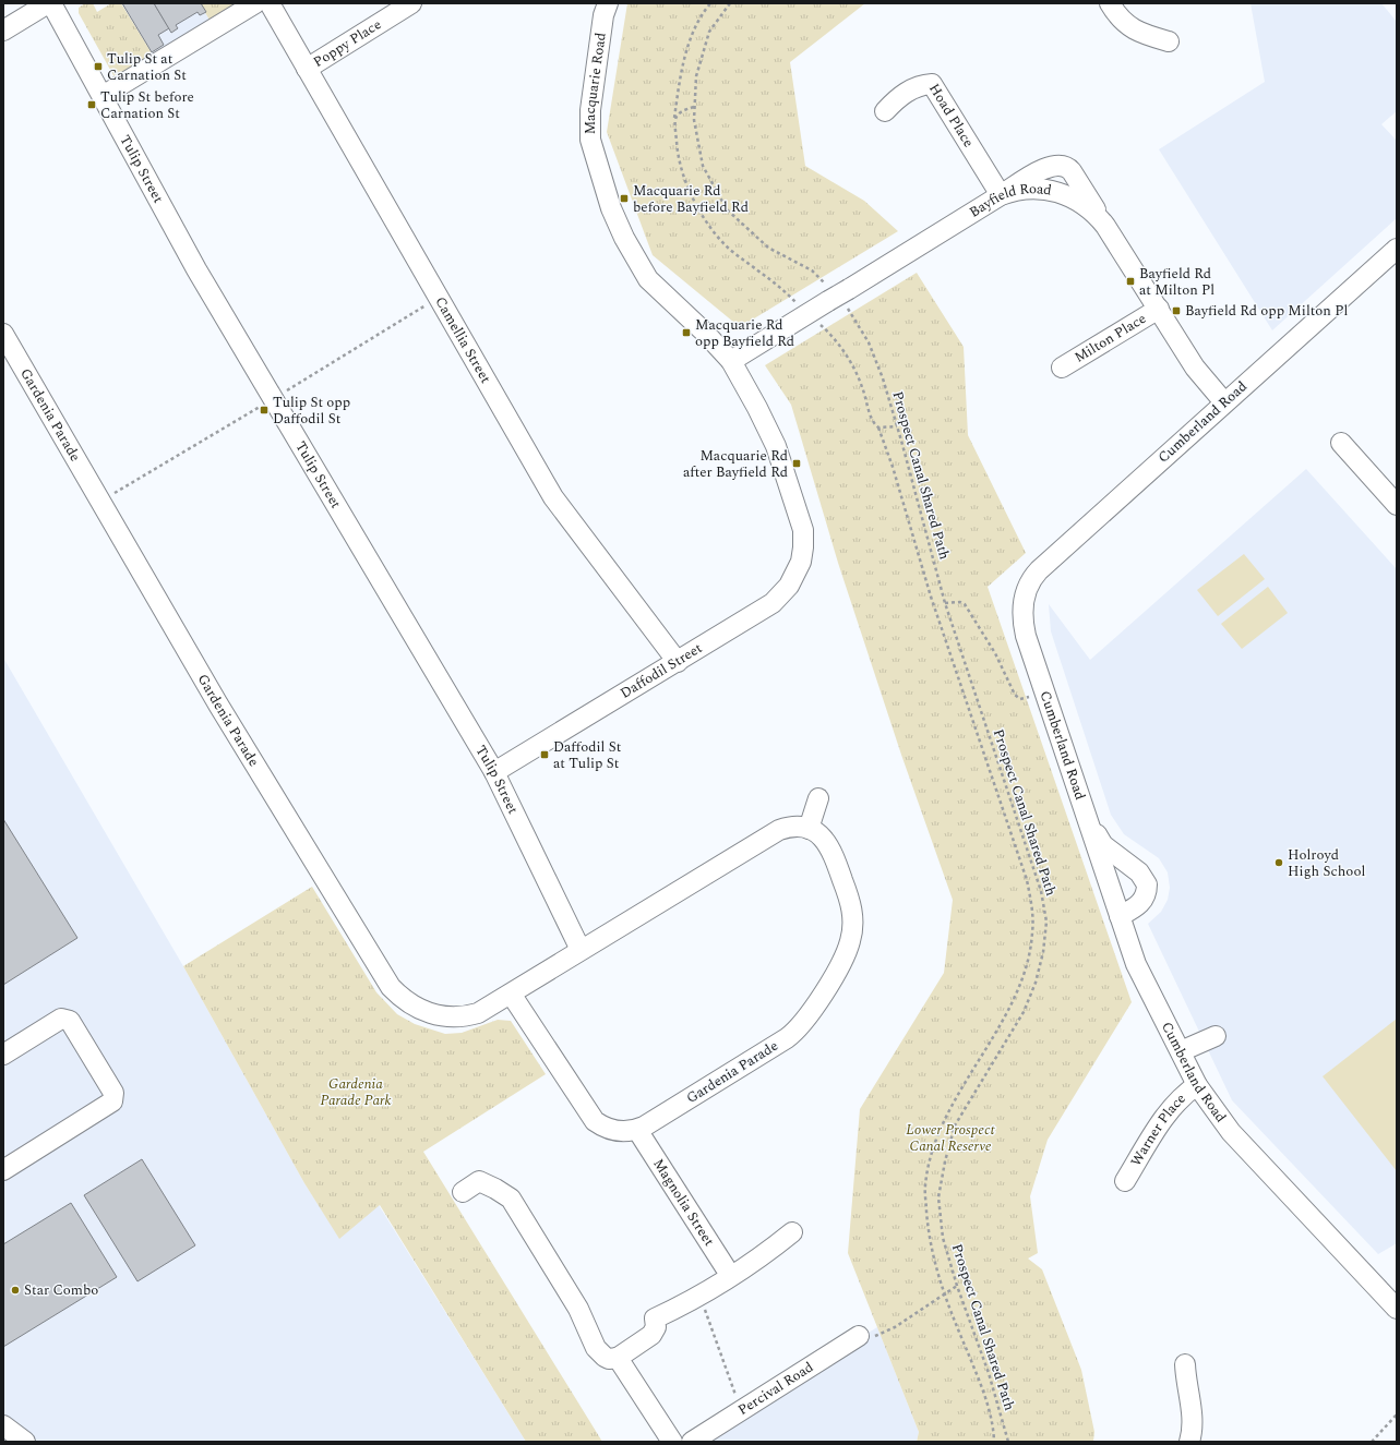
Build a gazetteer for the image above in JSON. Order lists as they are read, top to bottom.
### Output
{
  "streets": {
    "street": [
      "Poppy Place",
      "Macquarie Road",
      "Hoad Place",
      "Tulip Street",
      "Bayfield Road",
      "Milton Place",
      "Camellia Street",
      "Gardenia Parade",
      "Cumberland Road",
      "Daffodil Street",
      "Warner Place",
      "Magnolia Street",
      "Percival Road"
    ],
    "path": ["Prospect Canal Shared Path"]
  },
  "crossings": [
    ["Poppy Place", "Camellia Street"],
    ["Macquarie Road", "Bayfield Road"],
    ["Macquarie Road", "Daffodil Street"],
    ["Hoad Place", "Bayfield Road"],
    ["Tulip Street", "Gardenia Parade"],
    ["Tulip Street", "Daffodil Street"],
    ["Bayfield Road", "Milton Place"],
    ["Bayfield Road", "Cumberland Road"],
    ["Camellia Street", "Daffodil Street"],
    ["Gardenia Parade", "Magnolia Street"],
    ["Cumberland Road", "Warner Place"]
  ],
  "parks": ["Gardenia Parade Park", "Lower Prospect Canal Reserve"],
  "places": {
    "transit": [
      "Tulip St at Carnation St",
      "Tulip St before Carnation St",
      "Macquarie Rd before Bayfield Rd",
      "Bayfield Rd at Milton Pl",
      "Bayfield Rd opp Milton Pl",
      "Macquarie Rd opp Bayfield Rd",
      "Tulip St opp Daffodil St",
      "Macquarie Rd after Bayfield Rd",
      "Daffodil St at Tulip St"
    ],
    "other": ["Holroyd High School", "Star Combo"]
  }
}
